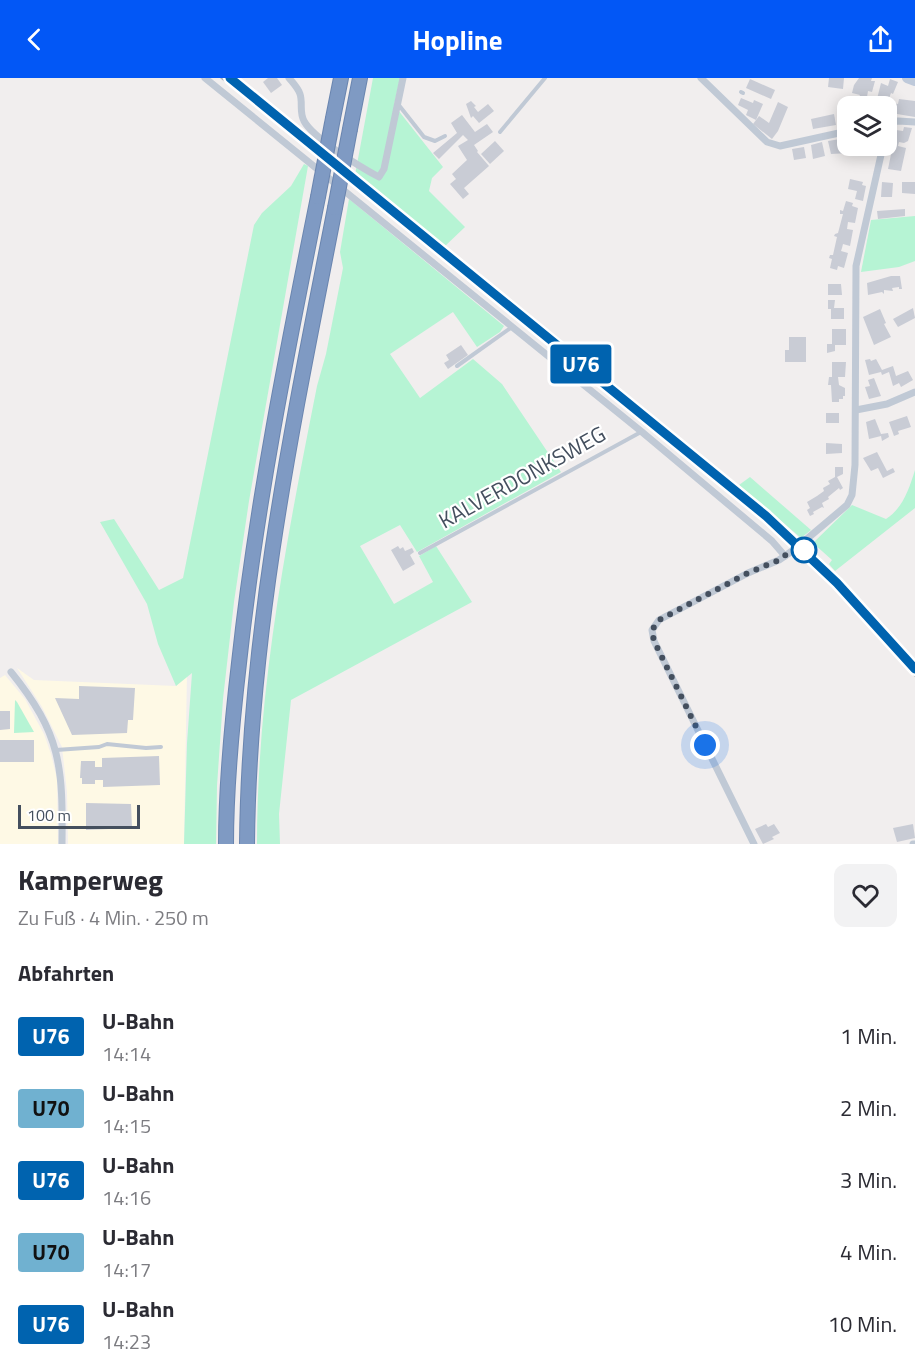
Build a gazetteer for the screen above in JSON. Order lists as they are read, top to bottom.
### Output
{
  "streets": {
    "street": ["KALVERDONKSWEG"]
  },
  "lines": ["metro line U76"],
  "scale_bar": "100 m",
  "page": {
    "header": "Hopline",
    "on_map": "U76",
    "scale": "100 m",
    "heading": [
      ["Kamperweg", "Zu Fuß · 4 Min. · 250 m"],
      "Abfahrten"
    ],
    "list": [
      {
        "mark": "U76",
        "name": "U-Bahn",
        "note": "14:14",
        "value": "1 Min."
      },
      {
        "mark": "U70",
        "name": "U-Bahn",
        "note": "14:15",
        "value": "2 Min."
      },
      {
        "mark": "U76",
        "name": "U-Bahn",
        "note": "14:16",
        "value": "3 Min."
      },
      {
        "mark": "U70",
        "name": "U-Bahn",
        "note": "14:17",
        "value": "4 Min."
      },
      {
        "mark": "U76",
        "name": "U-Bahn",
        "note": "14:23",
        "value": "10 Min."
      }
    ]
  }
}
